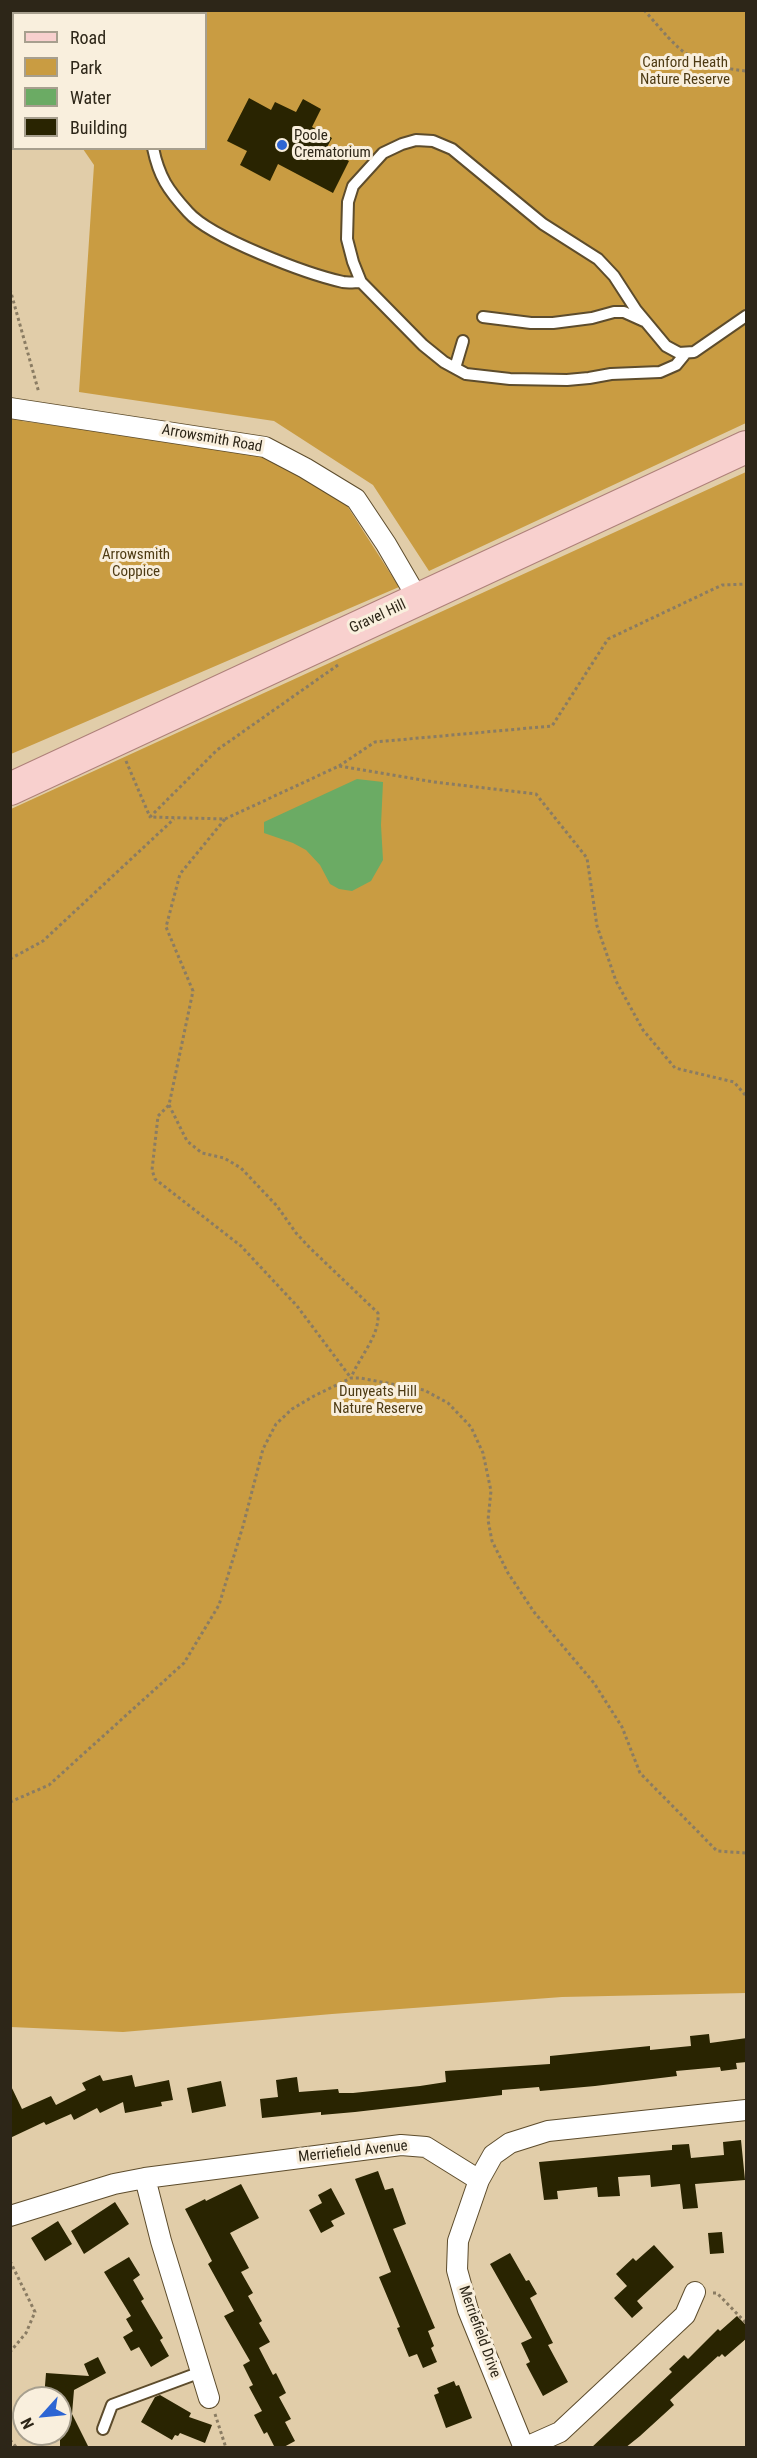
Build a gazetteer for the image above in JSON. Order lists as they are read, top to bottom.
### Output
{
  "streets": {
    "main road": ["Gravel Hill"],
    "street": ["Arrowsmith Road", "Merriefield Avenue", "Merriefield Drive"]
  },
  "crossings": [
    ["Arrowsmith Road", "Gravel Hill"],
    ["Merriefield Avenue", "Merriefield Drive"]
  ],
  "parks": ["Canford Heath Nature Reserve", "Arrowsmith Coppice", "Dunyeats Hill Nature Reserve"],
  "places": ["Poole Crematorium"],
  "legend": [
    "Road",
    "Park",
    "Water",
    "Building"
  ],
  "north": "bottom left"
}
